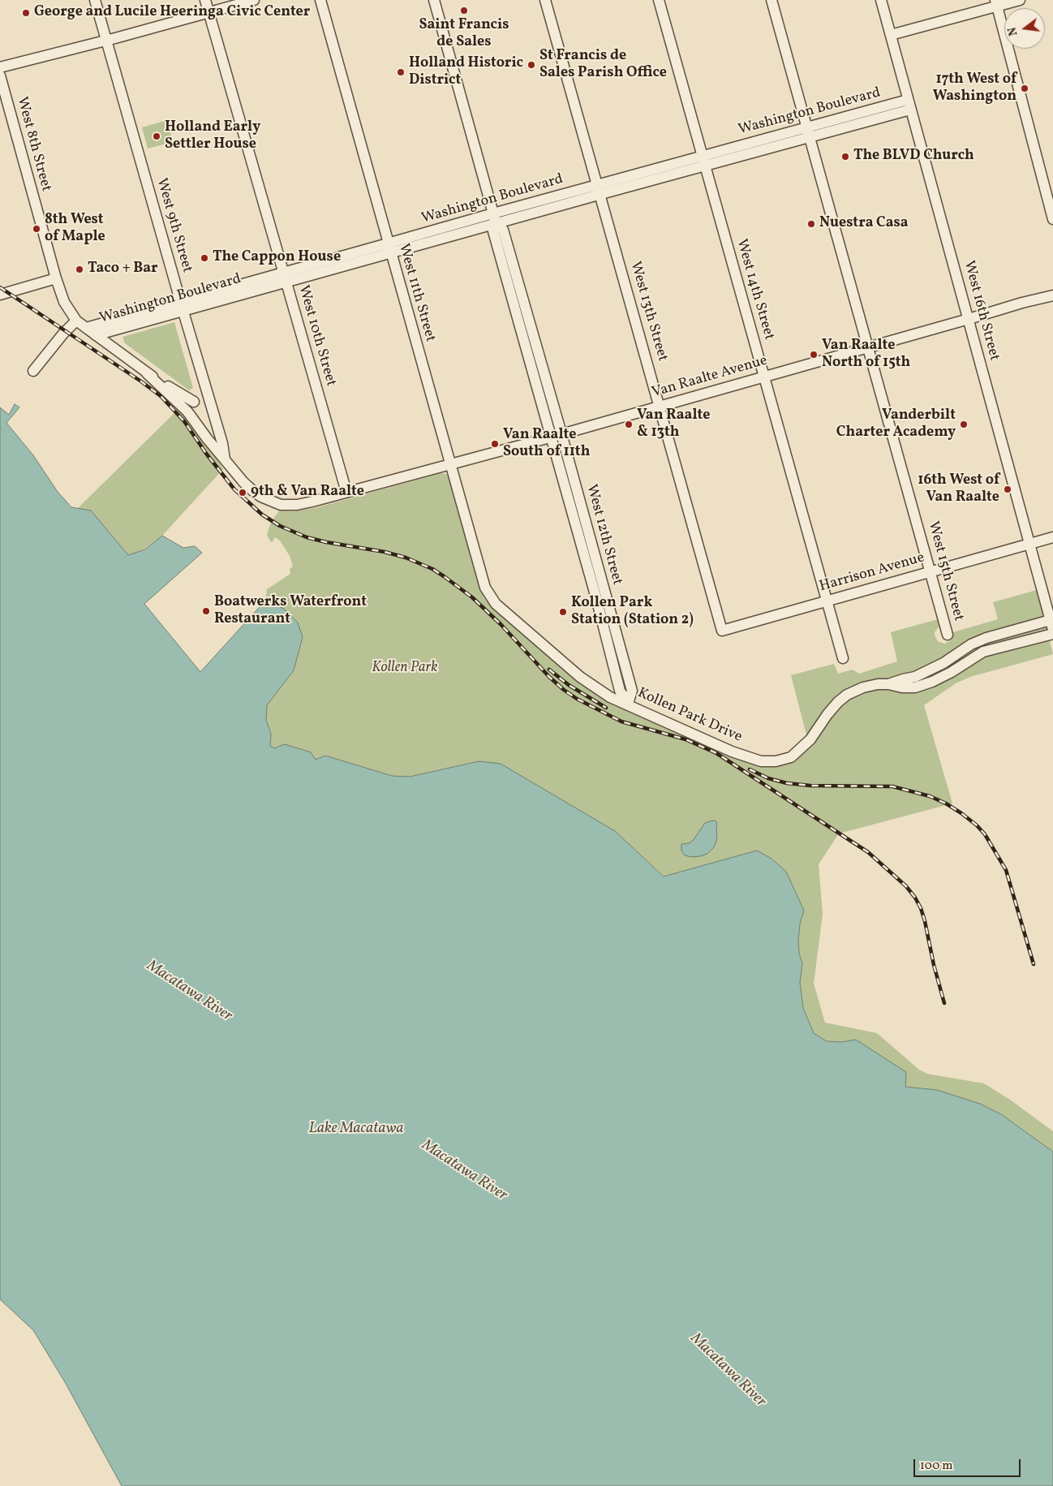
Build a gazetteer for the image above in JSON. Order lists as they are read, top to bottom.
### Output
{
  "streets": {
    "street": [
      "Washington Boulevard",
      "West 8th Street",
      "West 9th Street",
      "West 14th Street",
      "West 11th Street",
      "West 16th Street",
      "West 13th Street",
      "West 10th Street",
      "Van Raalte Avenue",
      "West 12th Street",
      "West 15th Street",
      "Harrison Avenue",
      "Kollen Park Drive"
    ]
  },
  "crossings": [
    ["Washington Boulevard", "West 8th Street"],
    ["Washington Boulevard", "West 9th Street"],
    ["Washington Boulevard", "West 14th Street"],
    ["Washington Boulevard", "West 11th Street"],
    ["Washington Boulevard", "West 16th Street"],
    ["Washington Boulevard", "West 13th Street"],
    ["Washington Boulevard", "West 10th Street"],
    ["Washington Boulevard", "West 12th Street"],
    ["Washington Boulevard", "West 15th Street"],
    ["West 8th Street", "West 9th Street"],
    ["West 8th Street", "Van Raalte Avenue"],
    ["West 9th Street", "Van Raalte Avenue"],
    ["West 14th Street", "Van Raalte Avenue"],
    ["West 14th Street", "Harrison Avenue"],
    ["West 11th Street", "Van Raalte Avenue"],
    ["West 11th Street", "Kollen Park Drive"],
    ["West 16th Street", "Van Raalte Avenue"],
    ["West 16th Street", "Harrison Avenue"],
    ["West 16th Street", "Kollen Park Drive"],
    ["West 13th Street", "Van Raalte Avenue"],
    ["West 13th Street", "Harrison Avenue"],
    ["West 10th Street", "Van Raalte Avenue"],
    ["Van Raalte Avenue", "West 12th Street"],
    ["Van Raalte Avenue", "West 15th Street"],
    ["West 12th Street", "Kollen Park Drive"],
    ["West 15th Street", "Harrison Avenue"]
  ],
  "water": ["Macatawa River", "Lake Macatawa"],
  "parks": ["Kollen Park"],
  "places": [
    "Saint Francis de Sales",
    "George and Lucile Heeringa Civic Center",
    "St Francis de Sales Parish Office",
    "Holland Historic District",
    "17th West of Washington",
    "Holland Early Settler House",
    "The BLVD Church",
    "Nuestra Casa",
    "8th West of Maple",
    "The Cappon House",
    "Taco + Bar",
    "Van Raalte North of 15th",
    "Van Raalte & 13th",
    "Vanderbilt Charter Academy",
    "Van Raalte South of 11th",
    "16th West of Van Raalte",
    "9th & Van Raalte",
    "Boatwerks Waterfront Restaurant",
    "Kollen Park Station (Station 2)"
  ],
  "scale_bar": "100 m",
  "north": "left"
}
